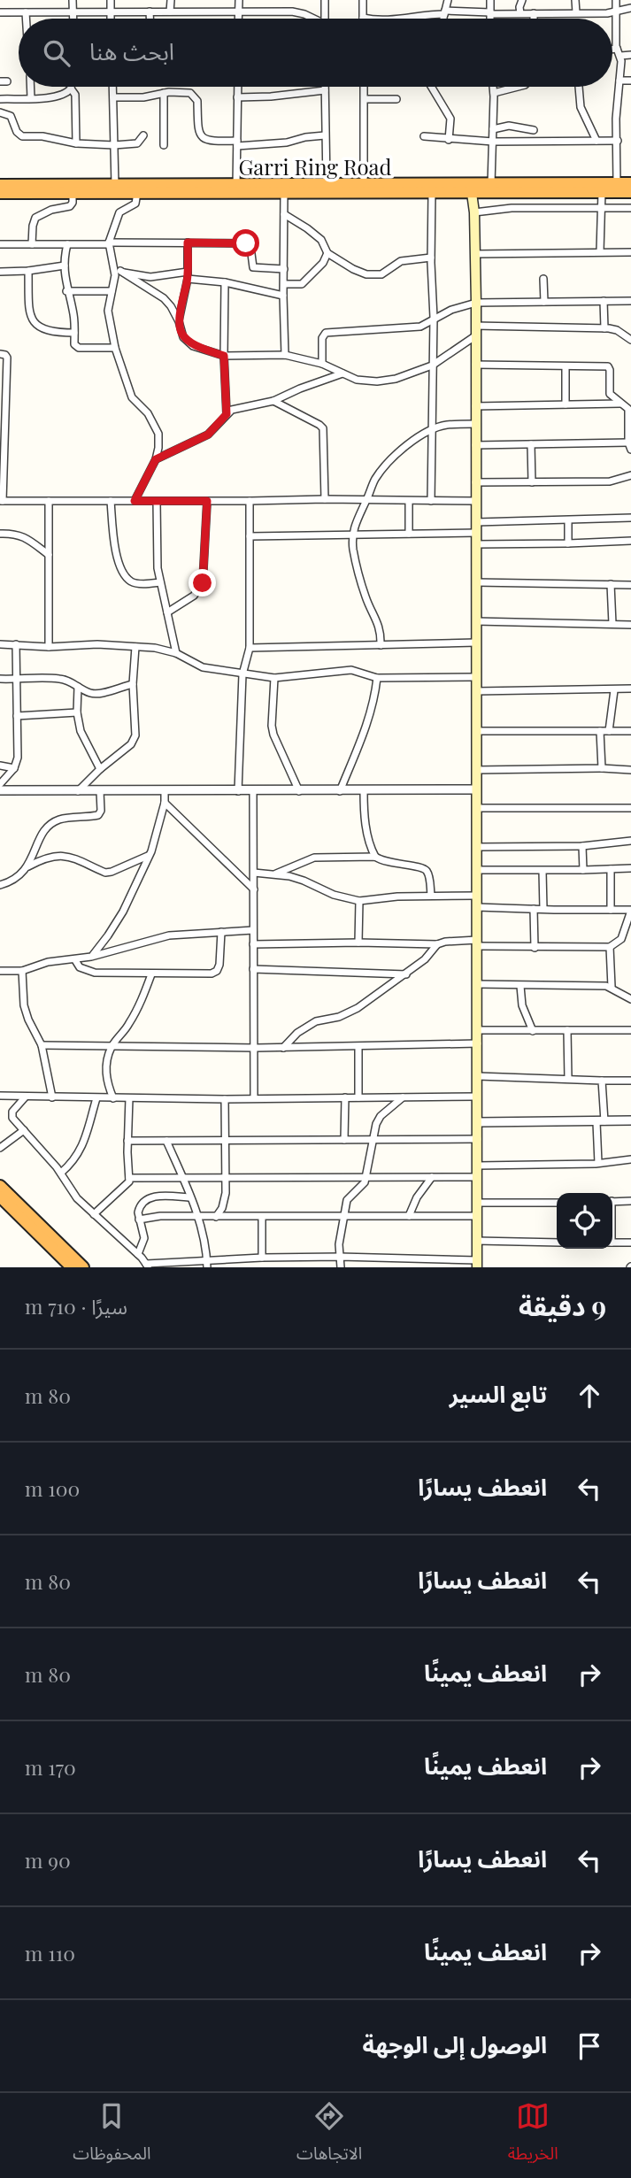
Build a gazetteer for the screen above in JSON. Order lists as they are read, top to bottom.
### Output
{
  "streets": {
    "highway": ["Garri Ring Road"]
  },
  "page": {
    "search": "ابحث هنا",
    "heading": ["9 دقيقة", "سيرًا · 710 m"],
    "list": [
      ["تابع السير", "80 m"],
      ["انعطف يسارًا", "100 m"],
      ["انعطف يسارًا", "80 m"],
      ["انعطف يمينًا", "80 m"],
      ["انعطف يمينًا", "170 m"],
      ["انعطف يسارًا", "90 m"],
      ["انعطف يمينًا", "110 m"],
      "الوصول إلى الوجهة"
    ],
    "nav": ["الخريطة", "الاتجاهات", "المحفوظات"]
  }
}
